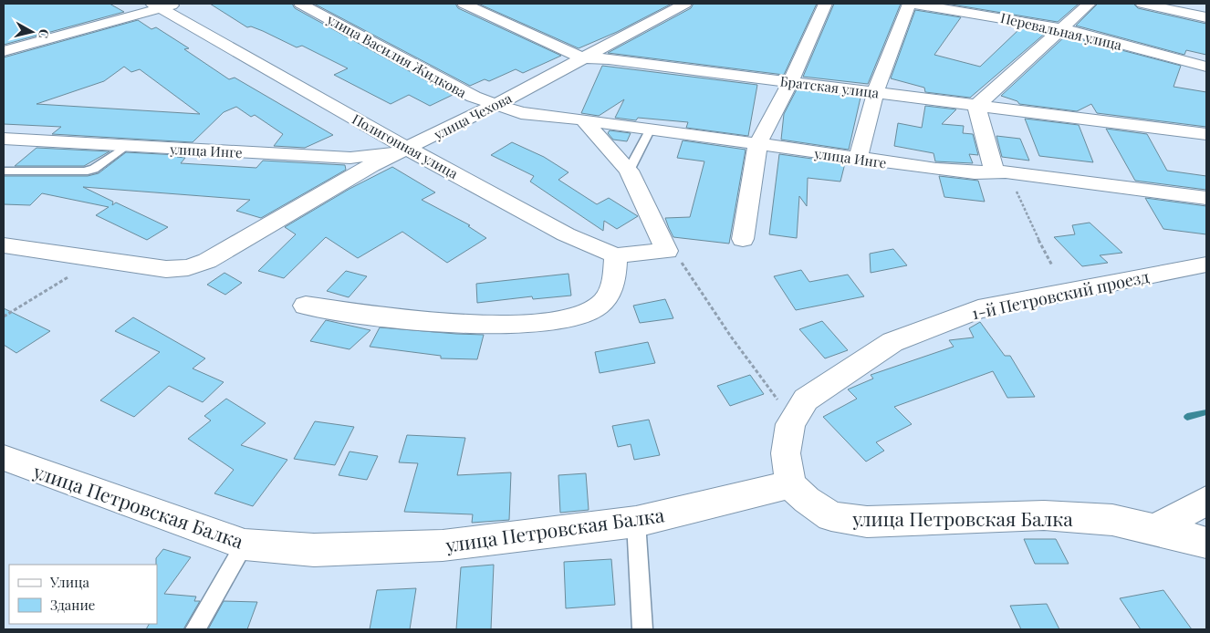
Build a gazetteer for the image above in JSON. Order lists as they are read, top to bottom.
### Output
{
  "streets": {
    "street": [
      "Перевальная улица",
      "улица Василия Жидкова",
      "Братская улица",
      "улица Чехова",
      "Полигонная улица",
      "улица Инге",
      "1-й Петровский проезд",
      "улица Петровская Балка"
    ]
  },
  "crossings": [
    ["улица Василия Жидкова", "улица Чехова"],
    ["улица Василия Жидкова", "улица Инге"],
    ["Братская улица", "улица Чехова"],
    ["улица Чехова", "Полигонная улица"],
    ["улица Чехова", "улица Инге"],
    ["Полигонная улица", "улица Инге"],
    ["1-й Петровский проезд", "улица Петровская Балка"]
  ],
  "legend": ["Улица", "Здание"],
  "north": "right"
}
